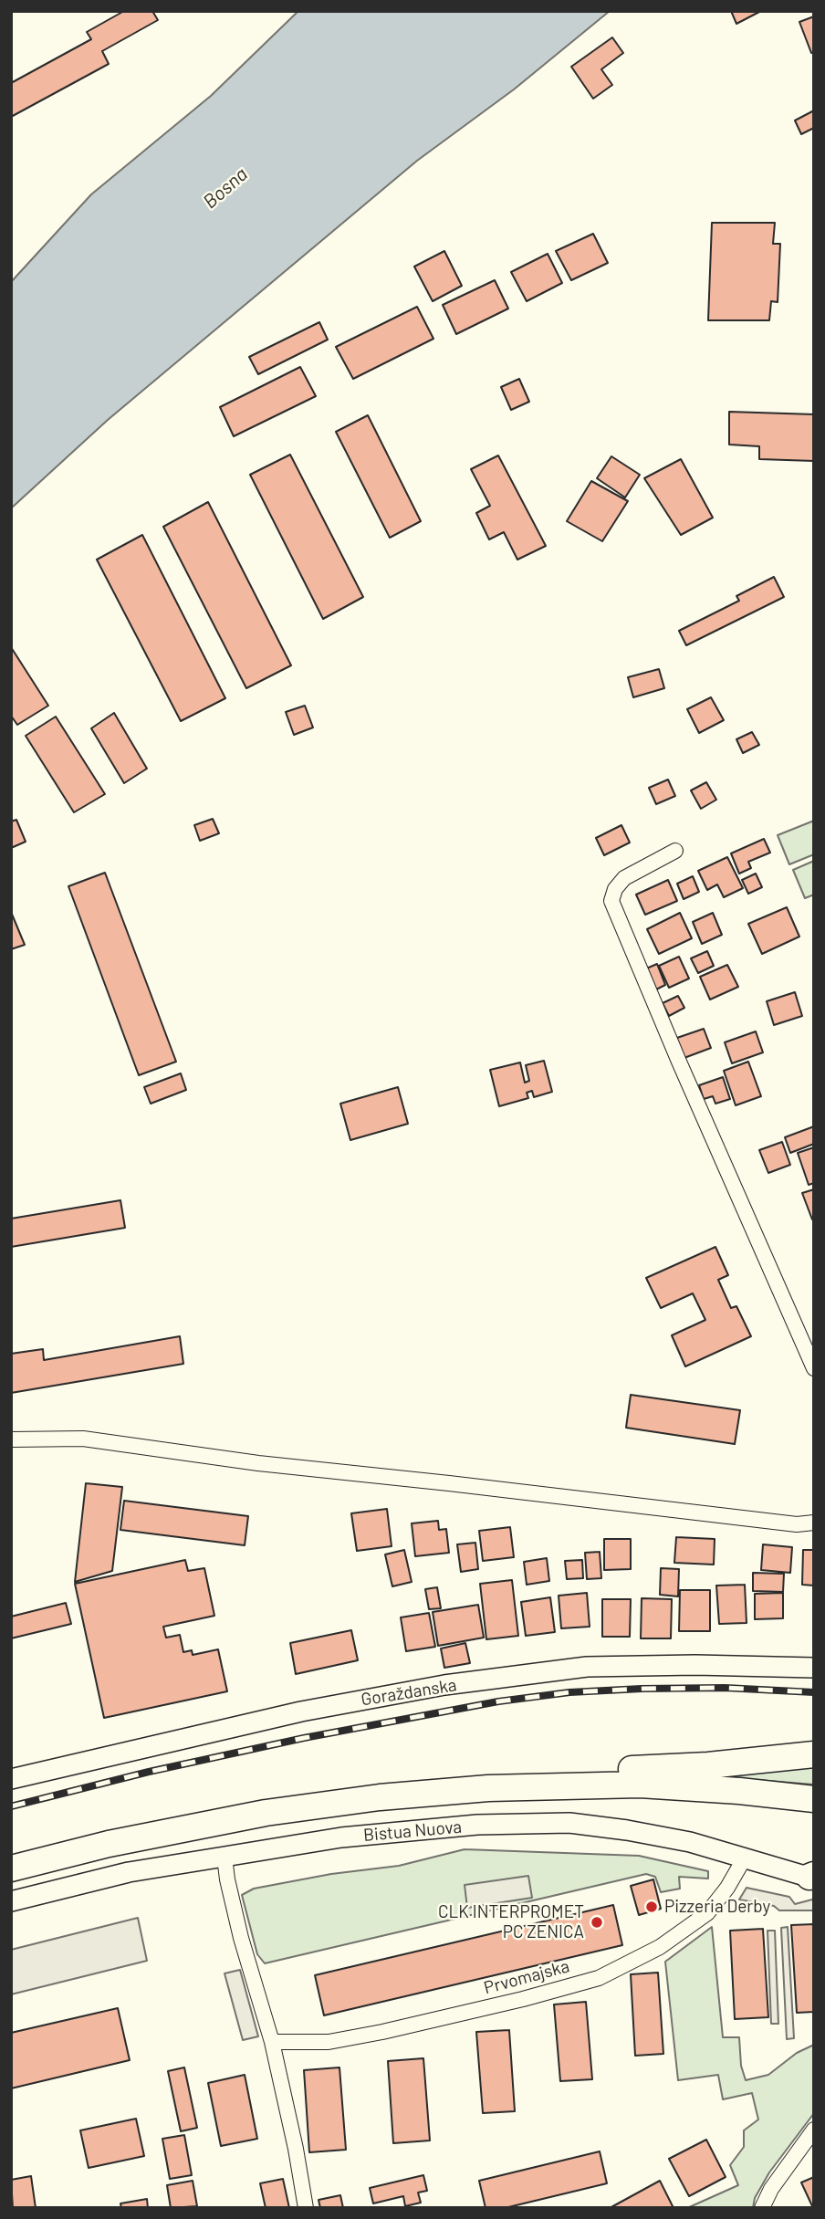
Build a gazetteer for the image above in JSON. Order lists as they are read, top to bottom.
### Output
{
  "streets": {
    "street": ["Goraždanska", "Bistua Nuova", "Prvomajska"]
  },
  "crossings": [
    ["Bistua Nuova", "Prvomajska"]
  ],
  "water": ["Bosna"],
  "places": ["Pizzeria Derby", "CLK INTERPROMET PC ZENICA"]
}
